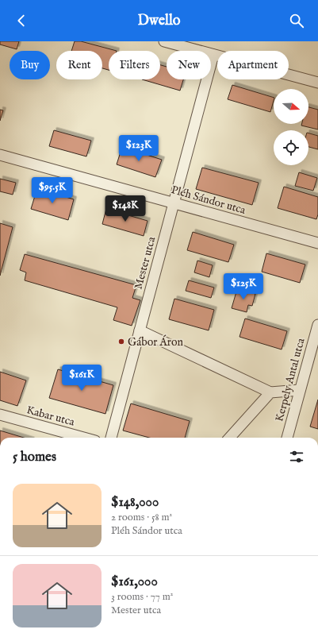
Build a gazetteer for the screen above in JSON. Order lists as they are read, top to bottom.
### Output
{
  "streets": {
    "street": [
      "Pléh Sándor utca",
      "Mester utca",
      "Kerpely Antal utca",
      "Kabar utca"
    ]
  },
  "crossings": [
    ["Pléh Sándor utca", "Mester utca"]
  ],
  "places": ["Gábor Áron"],
  "north": "right",
  "page": {
    "header": "Dwello",
    "chip": [
      "Buy",
      "Rent",
      "Filters",
      "New",
      "Apartment"
    ],
    "price": [
      "$123K",
      "$95.5K",
      "$148K",
      "$125K",
      "$161K"
    ],
    "heading": "5 homes",
    "list": [
      {
        "name": "$148,000",
        "note": "2 rooms · 58 m² · Pléh Sándor utca"
      },
      {
        "name": "$161,000",
        "note": "3 rooms · 77 m² · Mester utca"
      }
    ]
  }
}
